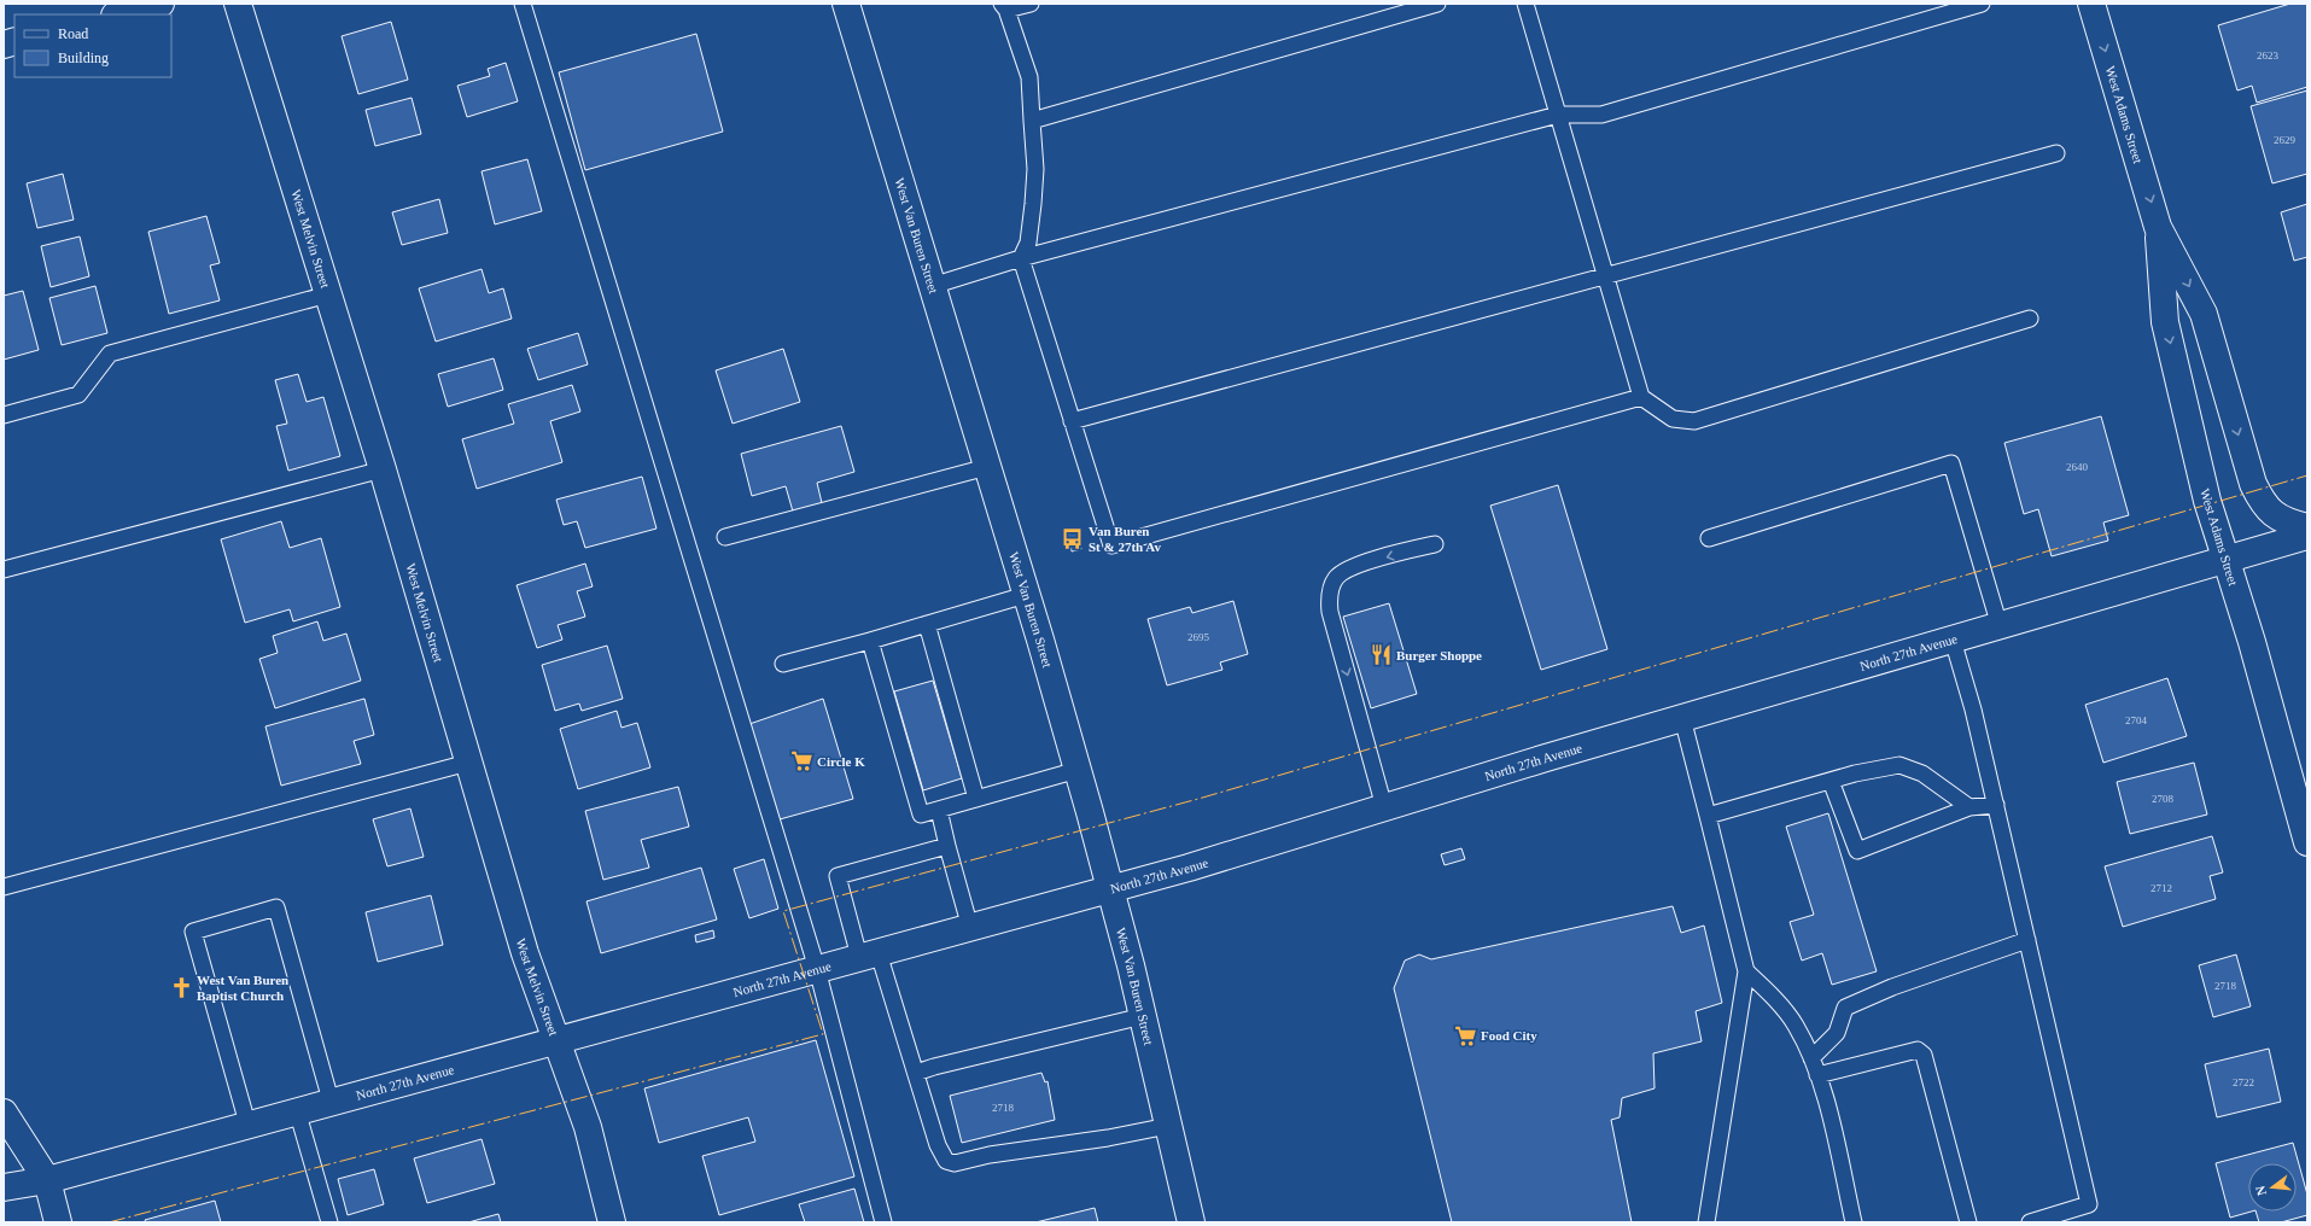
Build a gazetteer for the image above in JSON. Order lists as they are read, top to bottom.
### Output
{
  "streets": {
    "main road": [
      "West Adams Street",
      "West Van Buren Street",
      "West Melvin Street",
      "North 27th Avenue"
    ]
  },
  "crossings": [
    ["West Adams Street", "North 27th Avenue"],
    ["West Van Buren Street", "North 27th Avenue"],
    ["West Melvin Street", "North 27th Avenue"]
  ],
  "one_way": ["West Adams Street"],
  "places": {
    "bus stop": ["Van Buren St & 27th Av"],
    "restaurant": ["Burger Shoppe"],
    "supermarket": ["Circle K", "Food City"],
    "church": ["West Van Buren Baptist Church"]
  },
  "house_numbers": [
    "2623",
    "2629",
    "2640",
    "2695",
    "2704",
    "2708",
    "2712",
    "2718",
    "2722",
    "2718"
  ],
  "legend": ["Road", "Building"],
  "north": "left"
}
